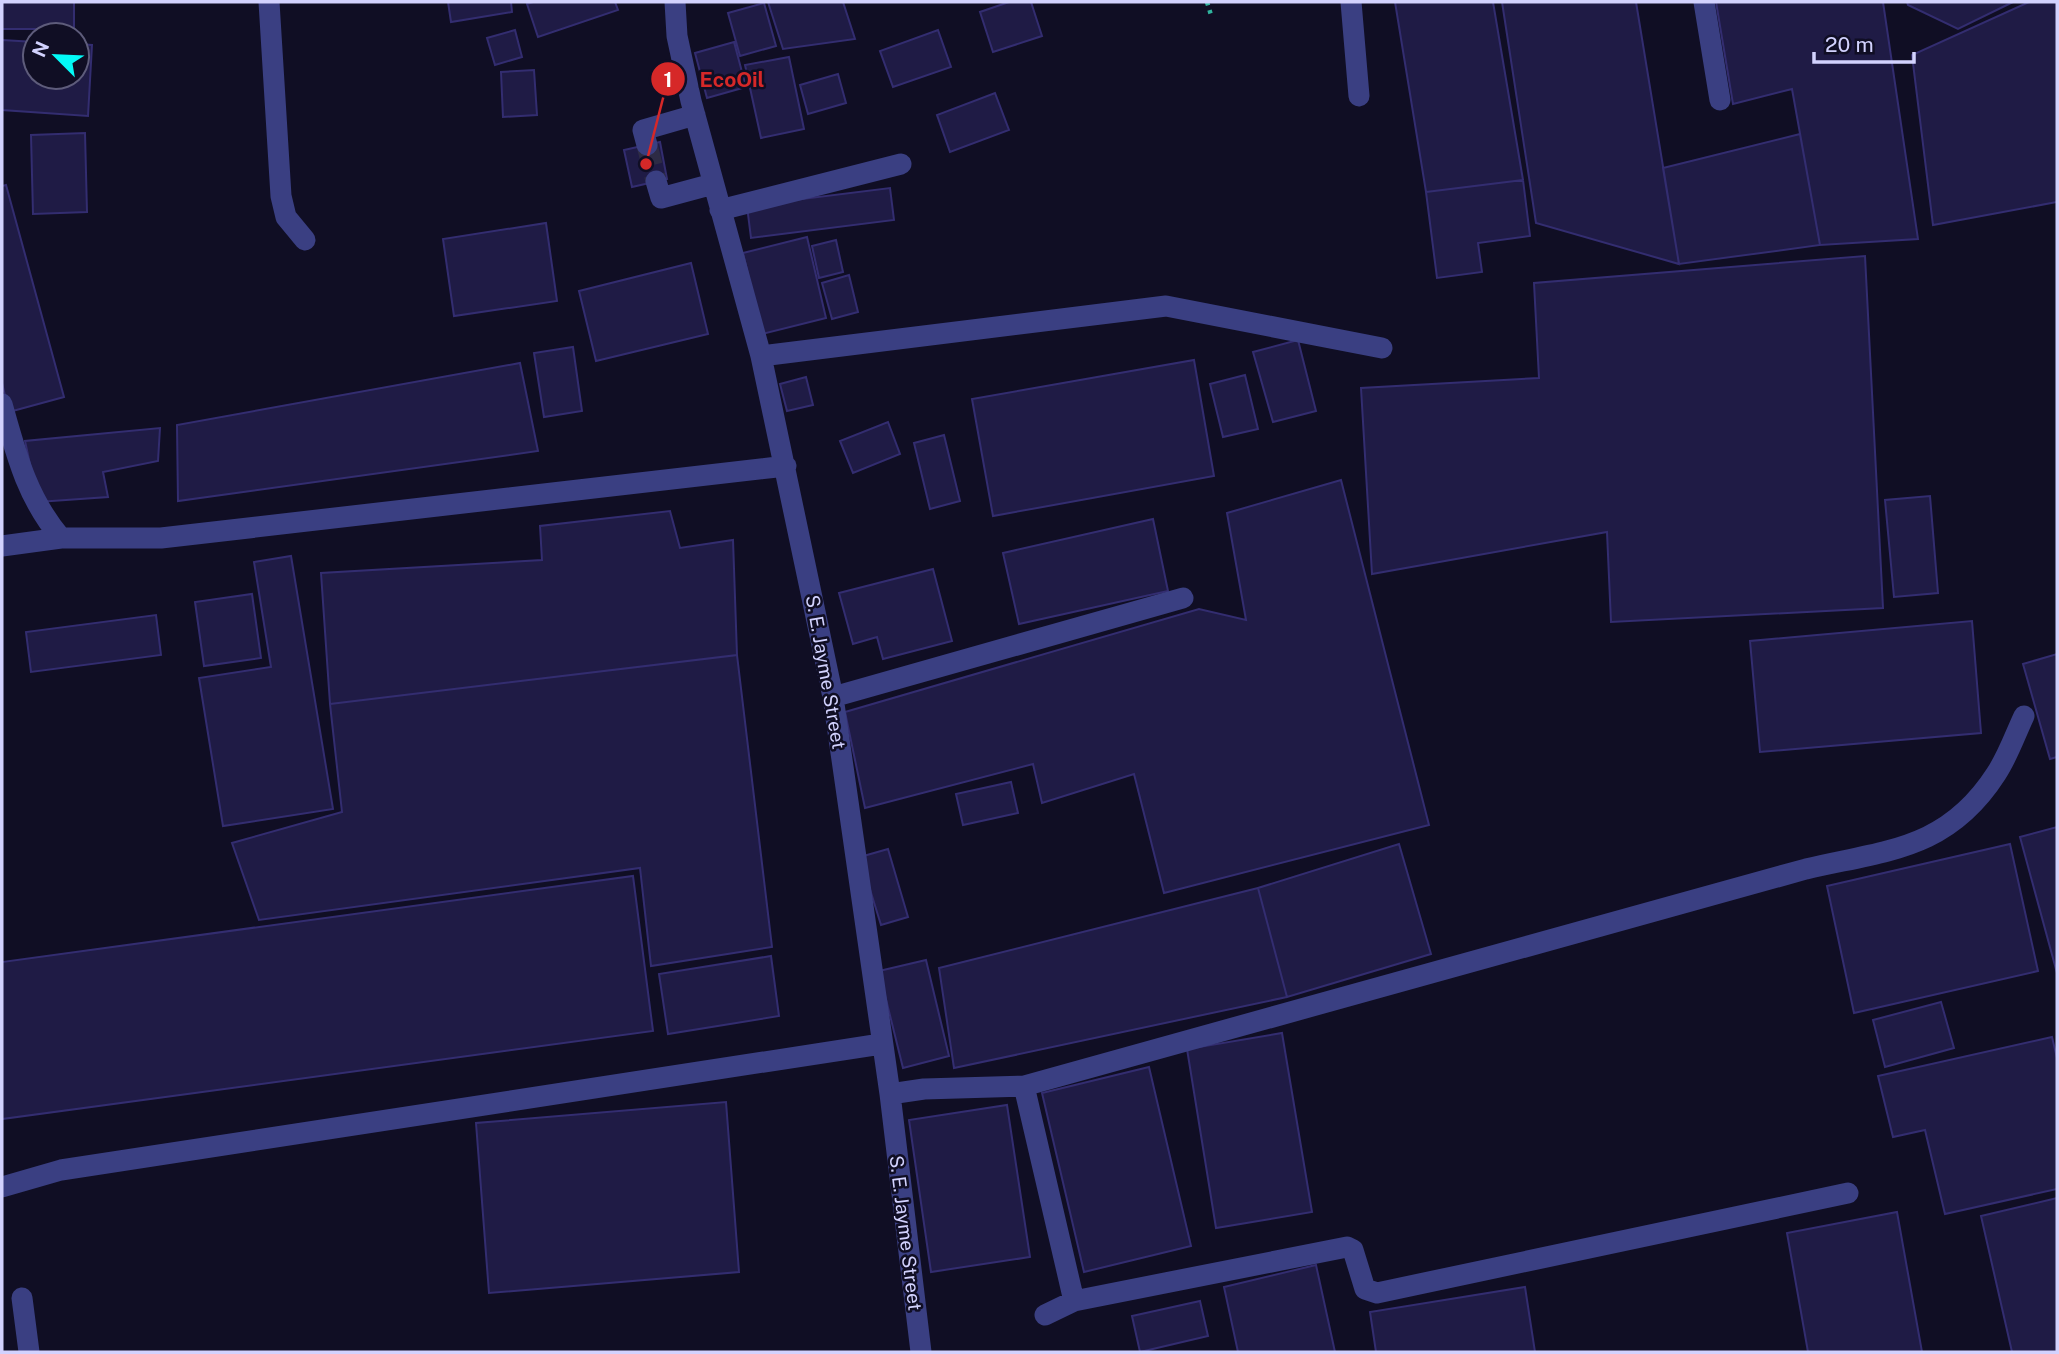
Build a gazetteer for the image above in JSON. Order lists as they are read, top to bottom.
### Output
{
  "streets": {
    "street": ["S. E. Jayme Street"]
  },
  "places": ["EcoOil"],
  "scale_bar": "20 m",
  "north": "top left"
}
